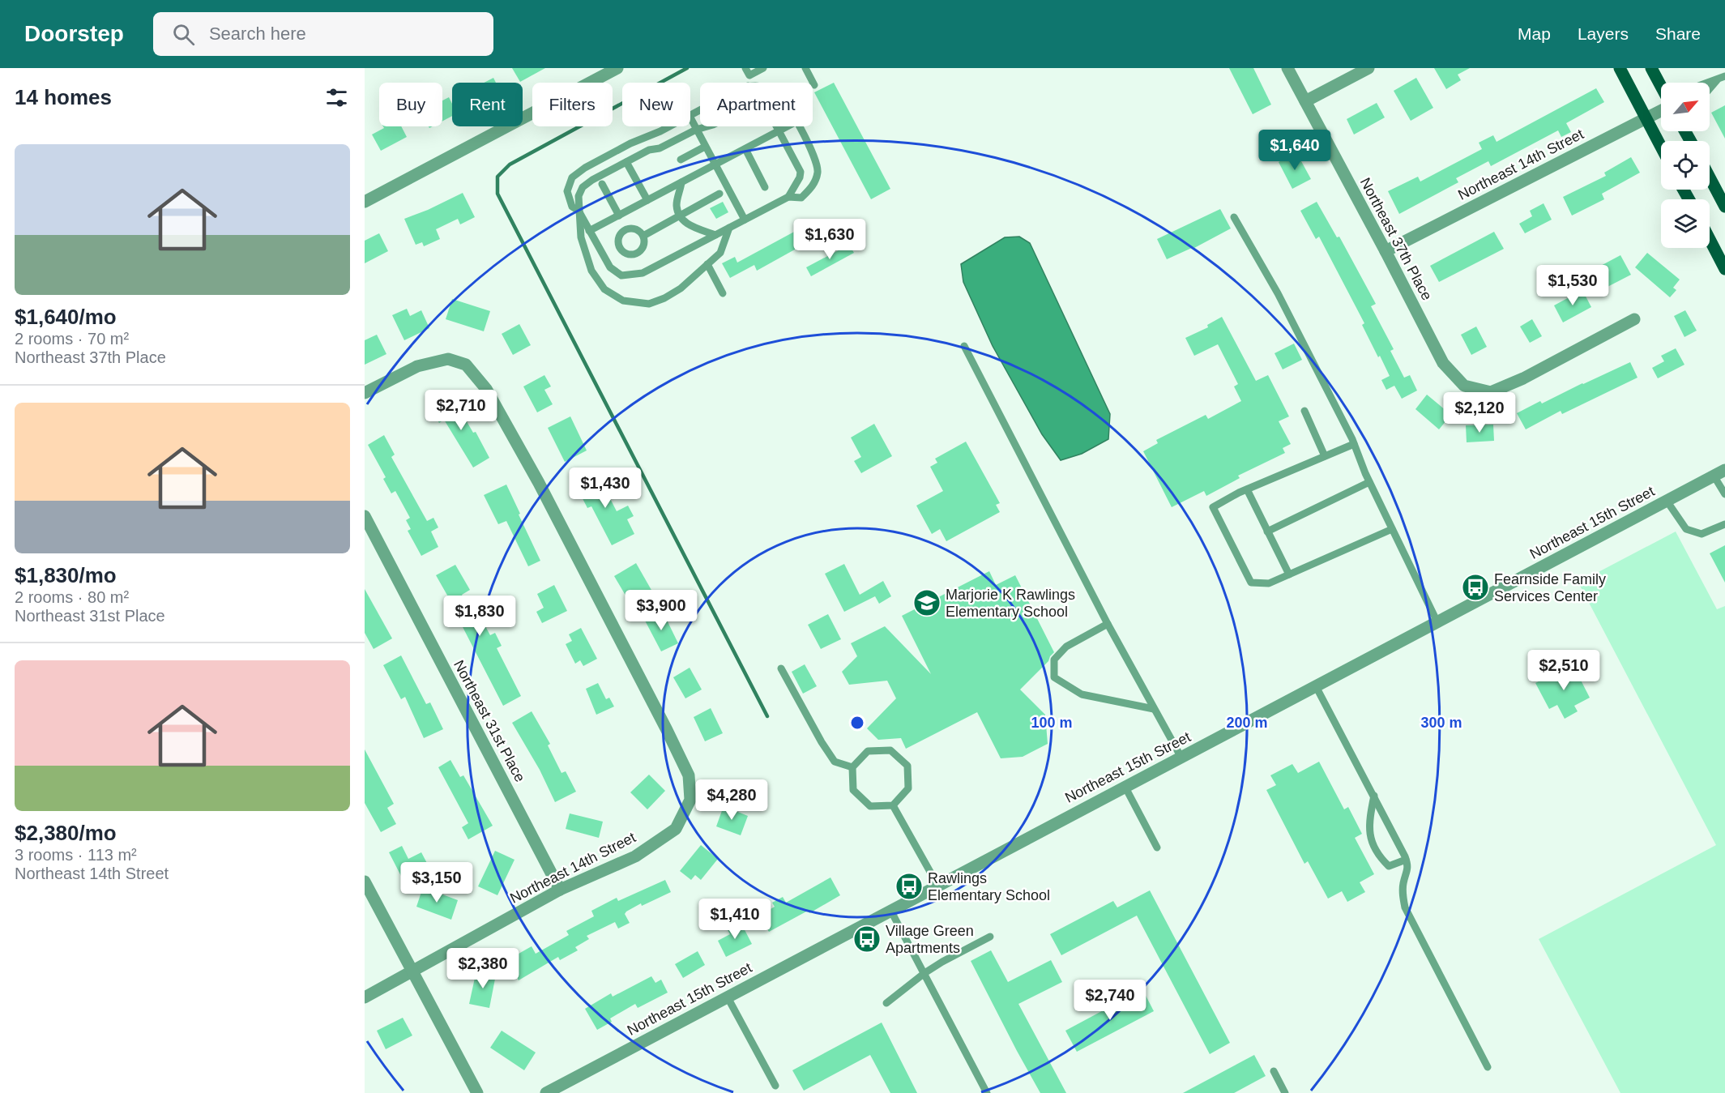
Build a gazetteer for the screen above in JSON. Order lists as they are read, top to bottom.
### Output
{
  "streets": {
    "street": [
      "Northeast 14th Street",
      "Northeast 37th Place",
      "Northeast 15th Street",
      "Northeast 31st Place"
    ]
  },
  "crossings": [
    ["Northeast 14th Street", "Northeast 37th Place"],
    ["Northeast 14th Street", "Northeast 31st Place"]
  ],
  "places": {
    "bus stop": ["Fearnside Family Services Center", "Rawlings Elementary School", "Village Green Apartments"],
    "school or university": ["Marjorie K Rawlings Elementary School"]
  },
  "north": "top right",
  "page": {
    "header": "Doorstep",
    "search": "Search here",
    "nav": ["Map", "Layers", "Share"],
    "heading": "14 homes",
    "chip": [
      "Buy",
      "Rent",
      "Filters",
      "New",
      "Apartment"
    ],
    "list": [
      {
        "name": "$1,640/mo",
        "note": "2 rooms · 70 m² · Northeast 37th Place"
      },
      {
        "name": "$1,830/mo",
        "note": "2 rooms · 80 m² · Northeast 31st Place"
      },
      {
        "name": "$2,380/mo",
        "note": "3 rooms · 113 m² · Northeast 14th Street"
      }
    ],
    "price": [
      "$1,640",
      "$1,630",
      "$1,530",
      "$2,710",
      "$2,120",
      "$1,430",
      "$3,900",
      "$1,830",
      "$2,510",
      "$4,280",
      "$3,150",
      "$1,410",
      "$2,380",
      "$2,740"
    ]
  },
  "rings": ["100 m", "200 m", "300 m"]
}
